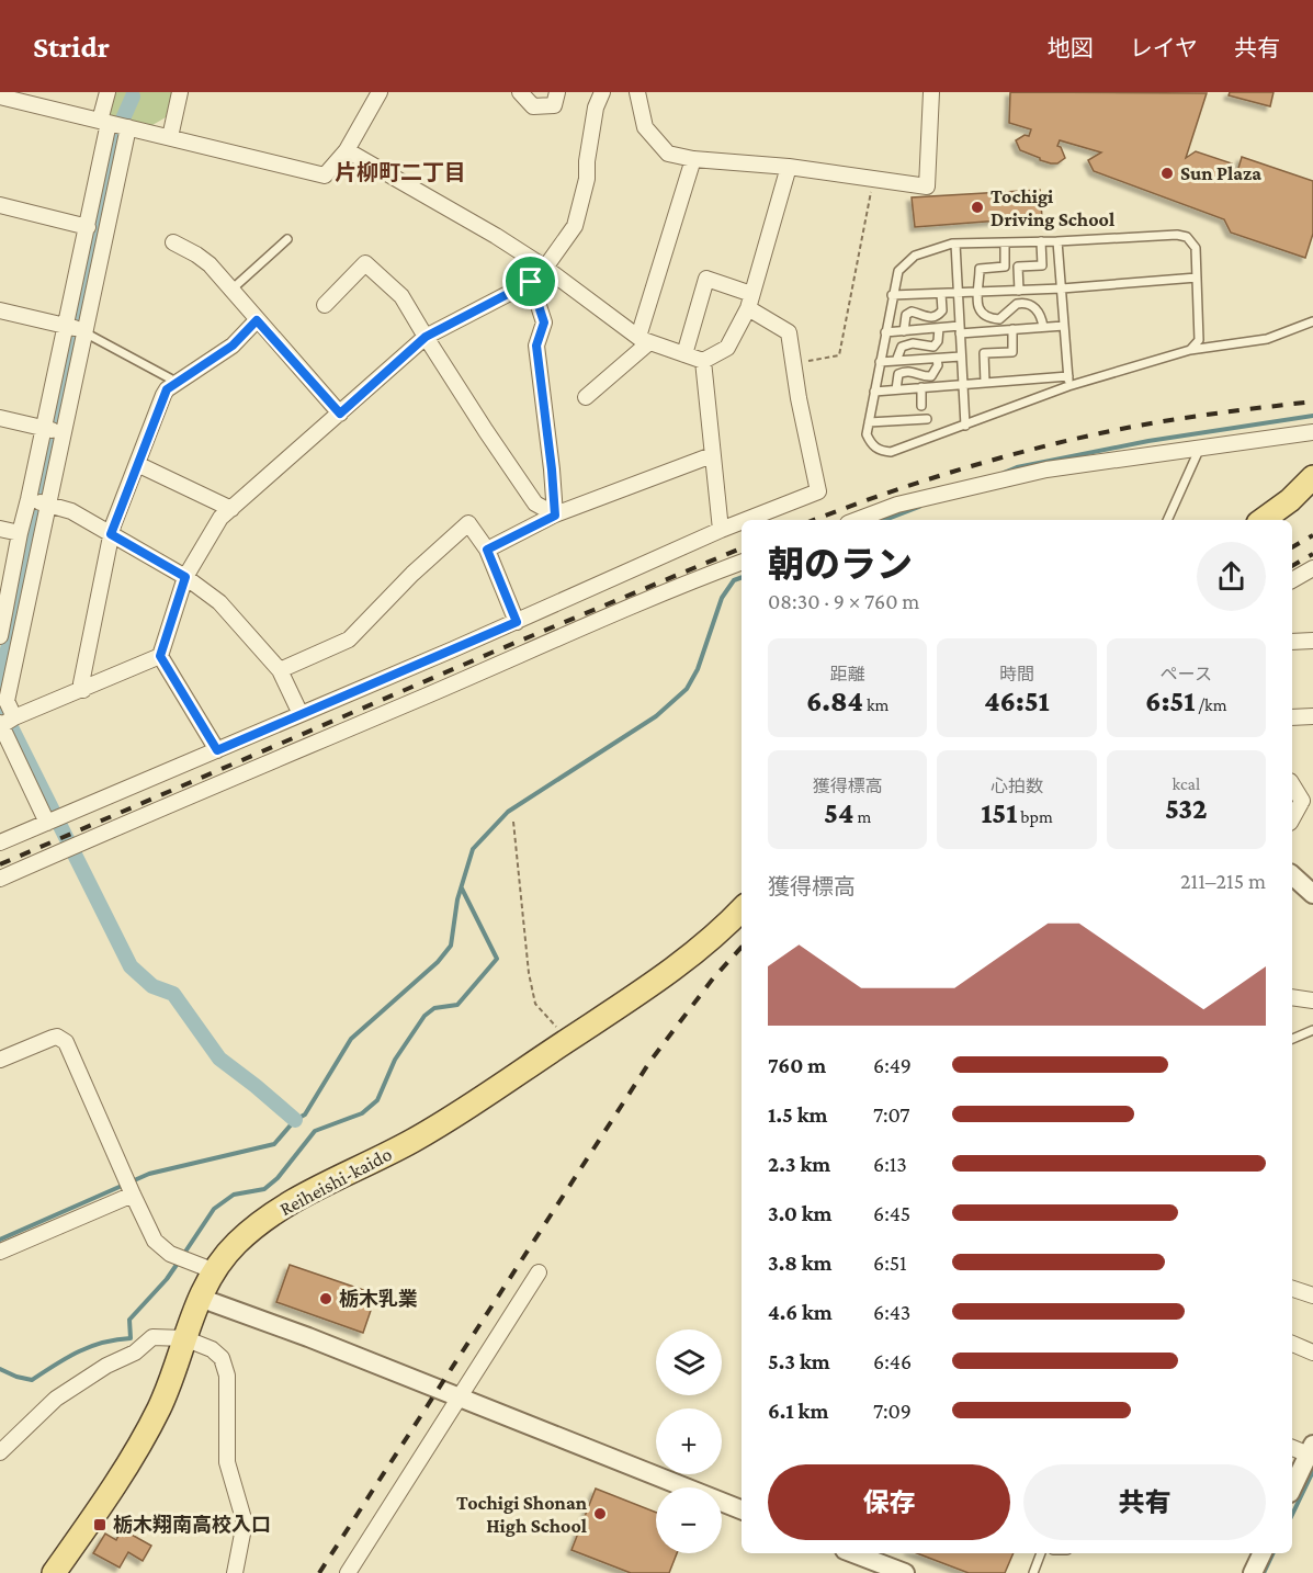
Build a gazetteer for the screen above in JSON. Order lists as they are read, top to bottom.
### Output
{
  "streets": {
    "main road": ["Reiheishi-kaido"]
  },
  "districts": ["片柳町二丁目"],
  "places": {
    "other": [
      "Sun Plaza",
      "Tochigi Driving School",
      "栃木乳業",
      "Tochigi Shonan High School"
    ],
    "transit": ["栃木翔南高校入口"]
  },
  "page": {
    "header": "Stridr",
    "nav": ["地図", "レイヤ", "共有"],
    "heading": ["朝のラン", "08:30 · 9 × 760 m"],
    "stats": [
      ["距離", "6.84 km"],
      ["時間", "46:51"],
      ["ペース", "6:51 /km"],
      ["獲得標高", "54 m"],
      ["心拍数", "151 bpm"],
      ["kcal", "532"]
    ],
    "chart": ["獲得標高", "211–215 m"],
    "list": [
      {
        "name": "760 m",
        "note": "6:49"
      },
      {
        "name": "1.5 km",
        "note": "7:07"
      },
      {
        "name": "2.3 km",
        "note": "6:13"
      },
      {
        "name": "3.0 km",
        "note": "6:45"
      },
      {
        "name": "3.8 km",
        "note": "6:51"
      },
      {
        "name": "4.6 km",
        "note": "6:43"
      },
      {
        "name": "5.3 km",
        "note": "6:46"
      },
      {
        "name": "6.1 km",
        "note": "7:09"
      }
    ],
    "map_buttons": ["+", "−"],
    "buttons": ["保存", "共有"]
  }
}
